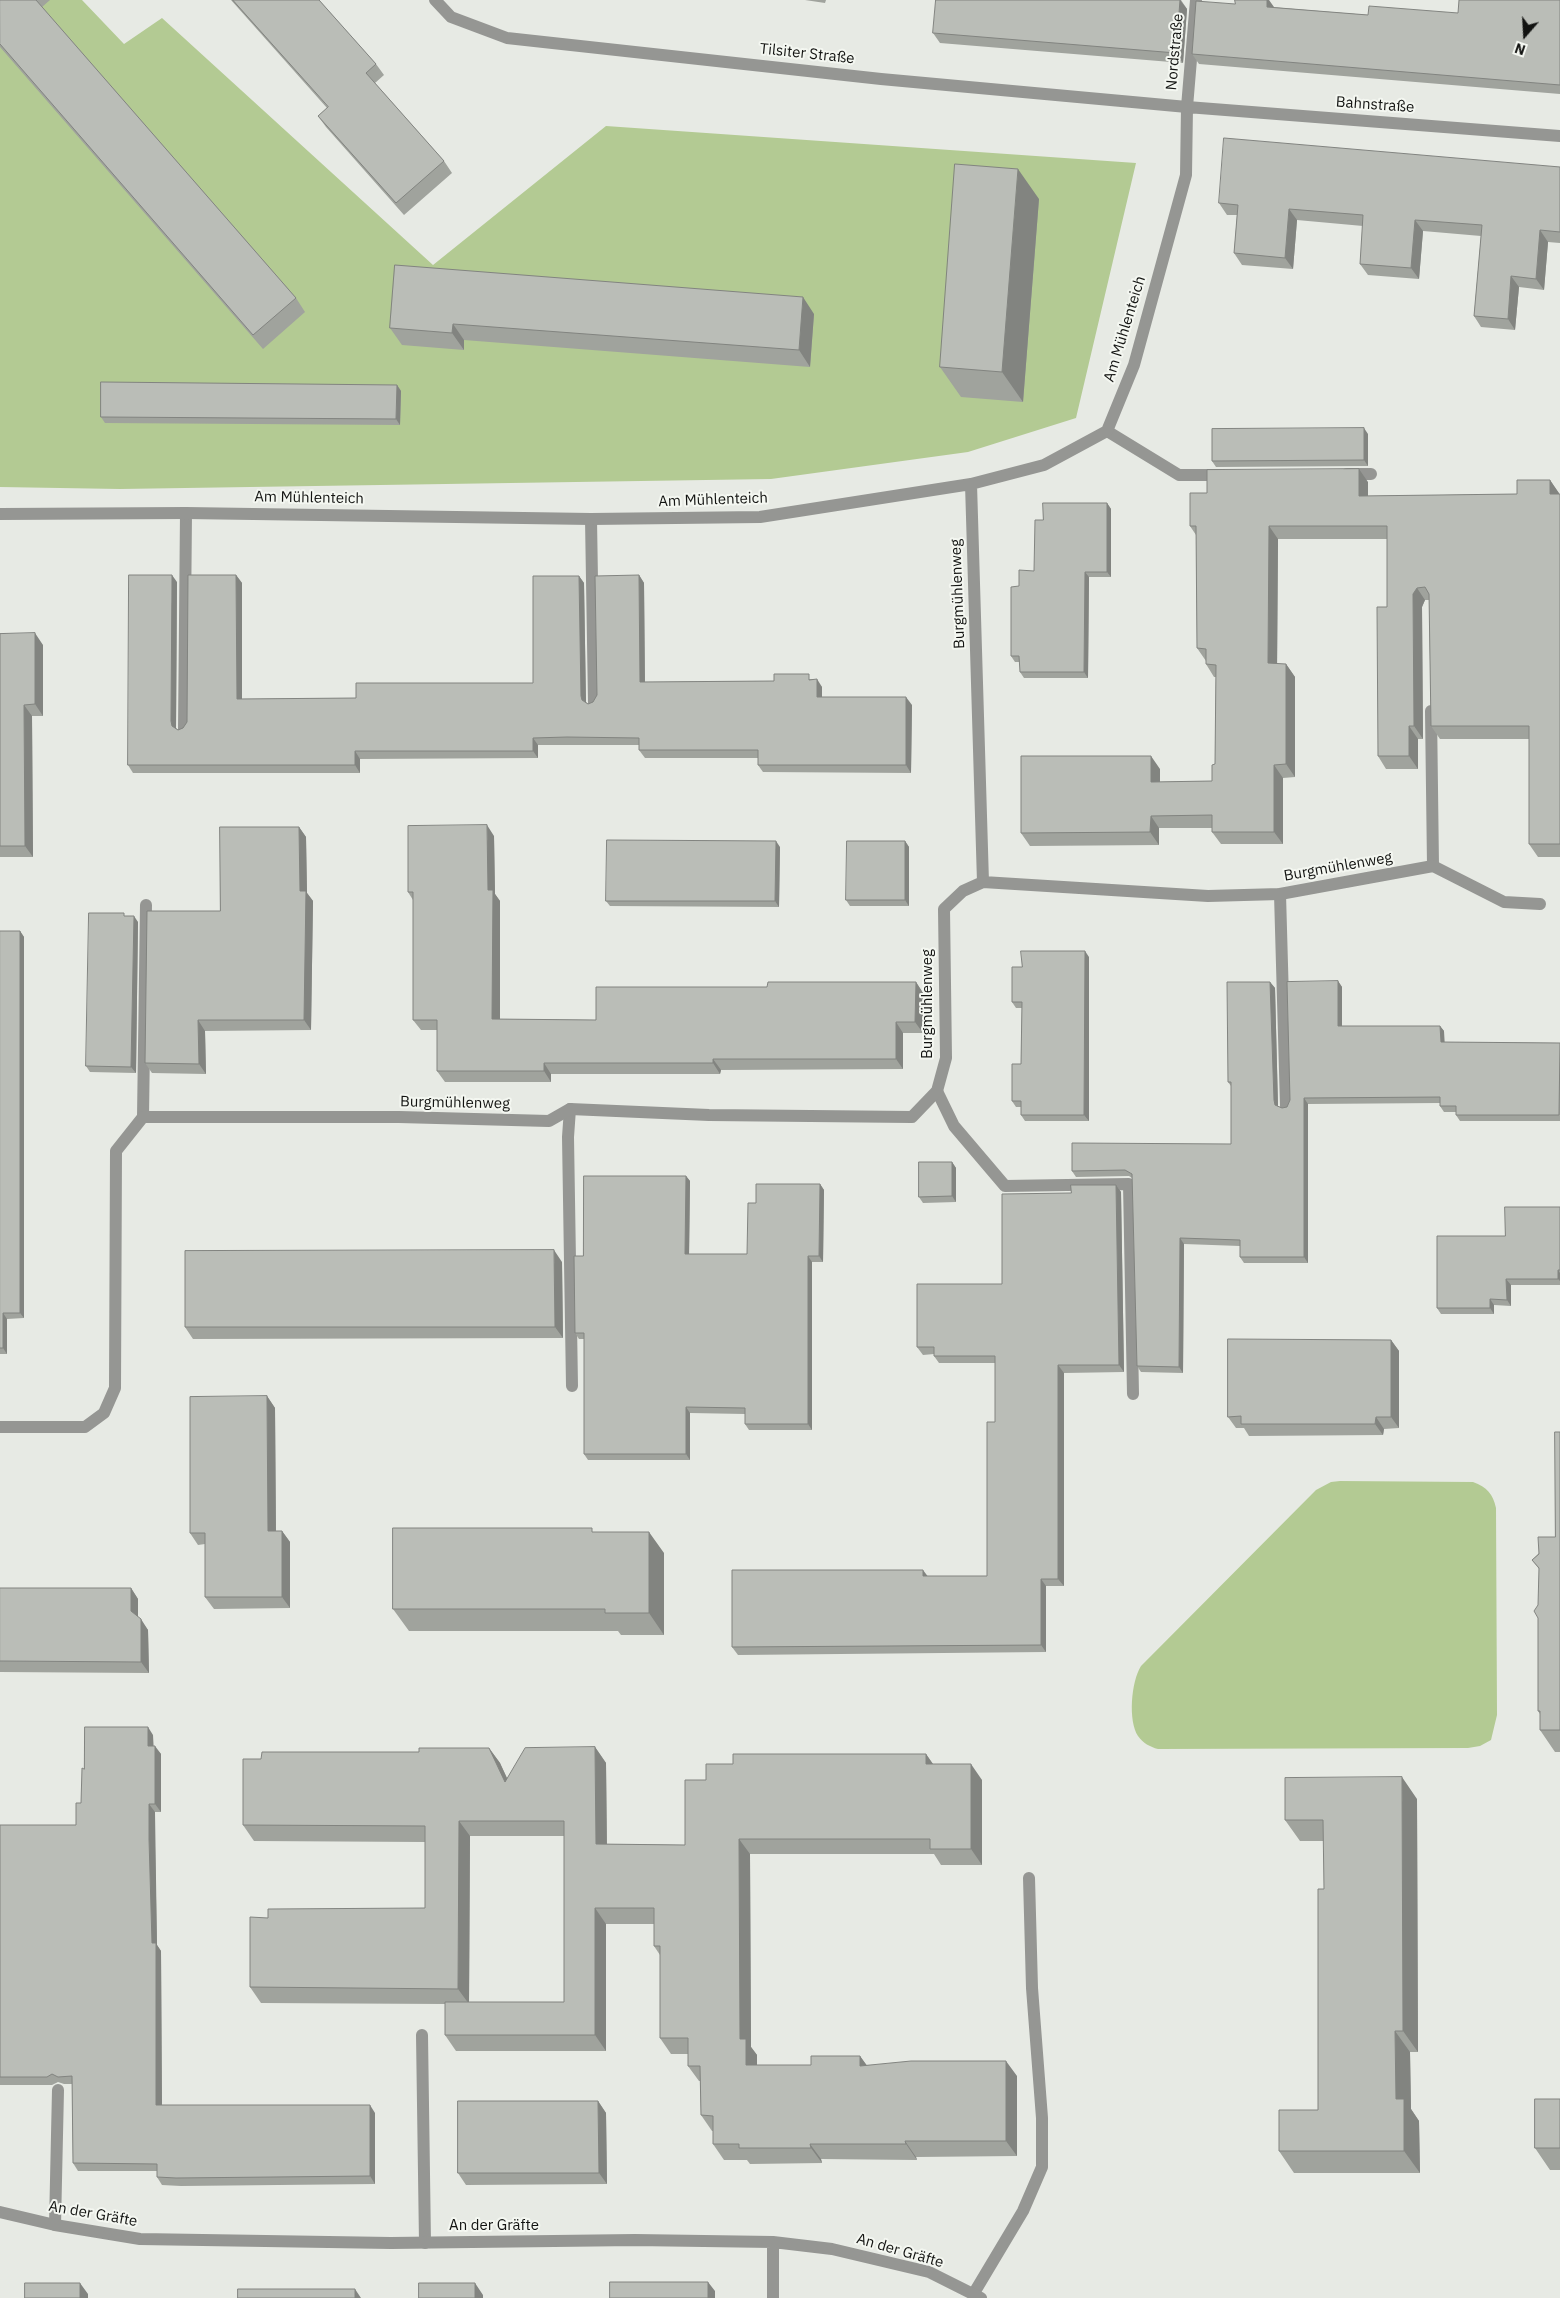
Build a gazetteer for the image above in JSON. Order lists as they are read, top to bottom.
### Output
{
  "streets": {
    "street": [
      "Nordstraße",
      "Tilsiter Straße",
      "Bahnstraße",
      "Am Mühlenteich",
      "Burgmühlenweg",
      "An der Gräfte"
    ]
  },
  "crossings": [
    ["Nordstraße", "Tilsiter Straße"],
    ["Nordstraße", "Bahnstraße"],
    ["Nordstraße", "Am Mühlenteich"],
    ["Tilsiter Straße", "Bahnstraße"],
    ["Tilsiter Straße", "Am Mühlenteich"],
    ["Bahnstraße", "Am Mühlenteich"],
    ["Am Mühlenteich", "Burgmühlenweg"]
  ],
  "north": "bottom"
}
